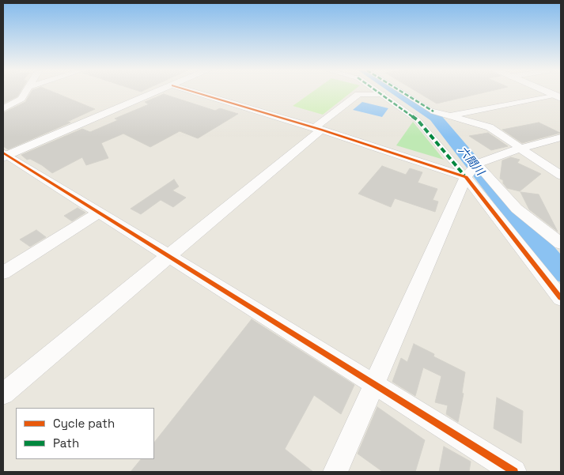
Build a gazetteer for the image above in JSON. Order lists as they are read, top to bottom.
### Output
{
  "water": ["六間川"],
  "legend": ["Cycle path", "Path"]
}
